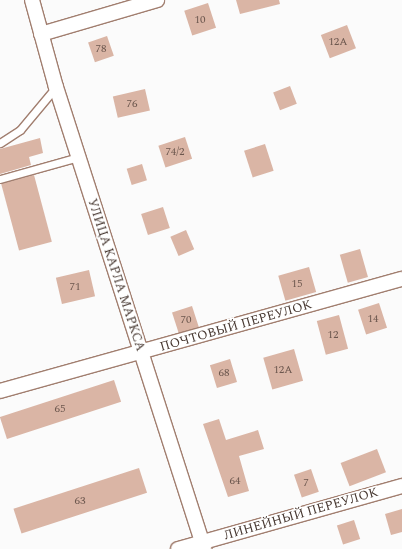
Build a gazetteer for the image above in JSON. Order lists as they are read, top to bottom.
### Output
{
  "streets": {
    "street": ["УЛИЦА КАРЛА МАРКСА", "ПОЧТОВЫЙ ПЕРЕУЛОК", "ЛИНЕЙНЫЙ ПЕРЕУЛОК"]
  },
  "crossings": [
    ["УЛИЦА КАРЛА МАРКСА", "ПОЧТОВЫЙ ПЕРЕУЛОК"],
    ["УЛИЦА КАРЛА МАРКСА", "ЛИНЕЙНЫЙ ПЕРЕУЛОК"]
  ],
  "house_numbers": [
    "10",
    "12А",
    "78",
    "76",
    "74/2",
    "15",
    "71",
    "14",
    "70",
    "12",
    "12А",
    "68",
    "65",
    "64",
    "7",
    "63"
  ]
}
